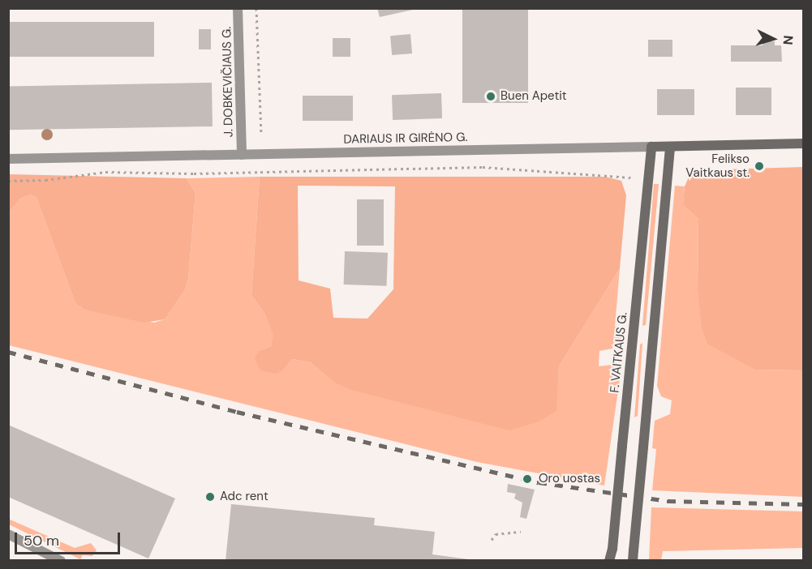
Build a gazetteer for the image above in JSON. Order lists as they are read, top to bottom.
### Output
{
  "streets": {
    "main road": ["DARIAUS IR GIRĖNO G.", "F. VAITKAUS G."],
    "street": ["J. DOBKEVIČIAUS G."]
  },
  "crossings": [
    ["J. DOBKEVIČIAUS G.", "DARIAUS IR GIRĖNO G."],
    ["DARIAUS IR GIRĖNO G.", "F. VAITKAUS G."]
  ],
  "places": [
    "Buen Apetit",
    "Felikso Vaitkaus st.",
    "Oro uostas",
    "Adc rent"
  ],
  "scale_bar": "50 m",
  "north": "right"
}
